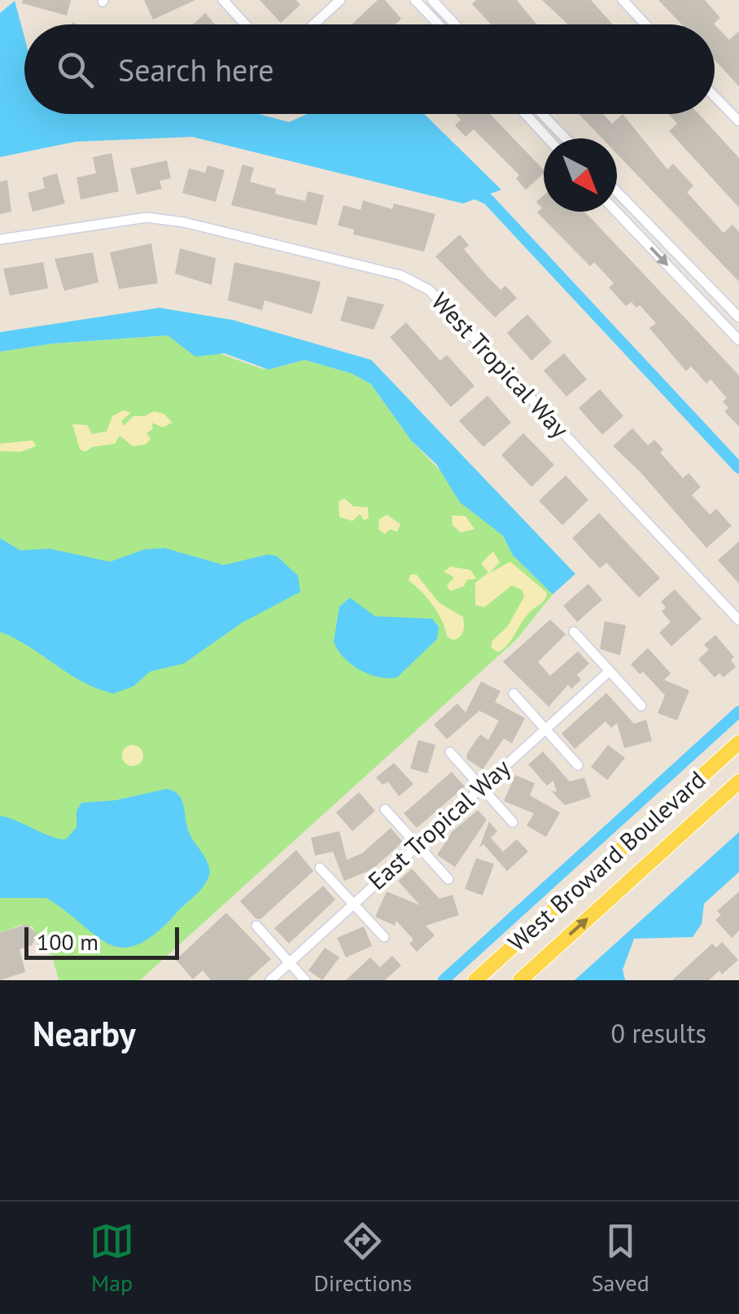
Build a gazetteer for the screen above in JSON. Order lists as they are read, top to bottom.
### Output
{
  "streets": {
    "main road": ["West Broward Boulevard"],
    "street": ["West Tropical Way", "East Tropical Way"]
  },
  "scale_bar": "100 m",
  "north": "bottom right",
  "page": {
    "search": "Search here",
    "scale": "100 m",
    "heading": ["Nearby", "0 results"],
    "nav": ["Map", "Directions", "Saved"]
  }
}
